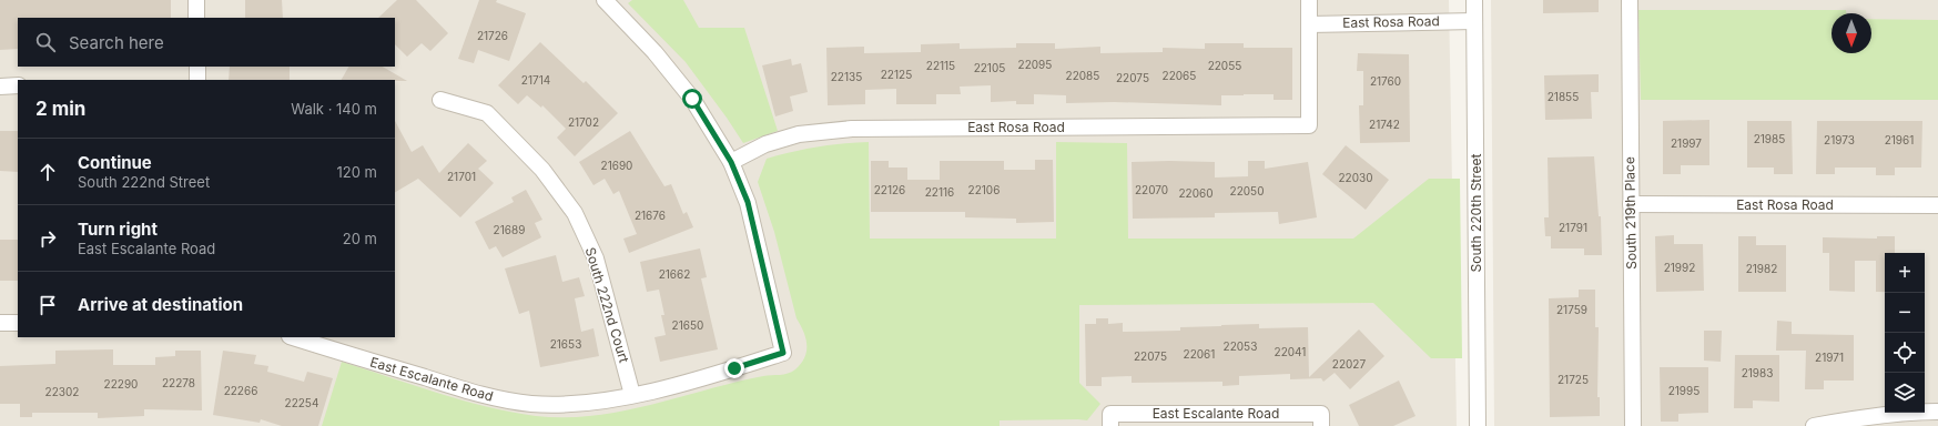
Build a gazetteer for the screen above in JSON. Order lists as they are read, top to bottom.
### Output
{
  "streets": {
    "street": [
      "East Rosa Road",
      "South 220th Street",
      "South 219th Place",
      "South 222nd Court",
      "East Escalante Road"
    ]
  },
  "crossings": [
    ["East Rosa Road", "South 220th Street"],
    ["East Rosa Road", "South 219th Place"],
    ["East Rosa Road", "East Escalante Road"],
    ["South 222nd Court", "East Escalante Road"]
  ],
  "house_numbers": [
    "21726",
    "22095",
    "22115",
    "22055",
    "22105",
    "22125",
    "22085",
    "22065",
    "22135",
    "22075",
    "21714",
    "21760",
    "21855",
    "21702",
    "21742",
    "21985",
    "21973",
    "21961",
    "21997",
    "21690",
    "21701",
    "22030",
    "22126",
    "22106",
    "22070",
    "22050",
    "22116",
    "22060",
    "21676",
    "21791",
    "21689",
    "21992",
    "21982",
    "21662",
    "21759",
    "21650",
    "21653",
    "22053",
    "22041",
    "22061",
    "22075",
    "21971",
    "22027",
    "21983",
    "21725",
    "22278",
    "22290",
    "22266",
    "21995",
    "22302",
    "22254"
  ],
  "north": "bottom",
  "page": {
    "search": "Search here",
    "heading": ["2 min", "Walk · 140 m"],
    "list": [
      ["Continue", "South 222nd Street", "120 m"],
      ["Turn right", "East Escalante Road", "20 m"],
      "Arrive at destination"
    ],
    "map_buttons": ["+", "−"]
  }
}
